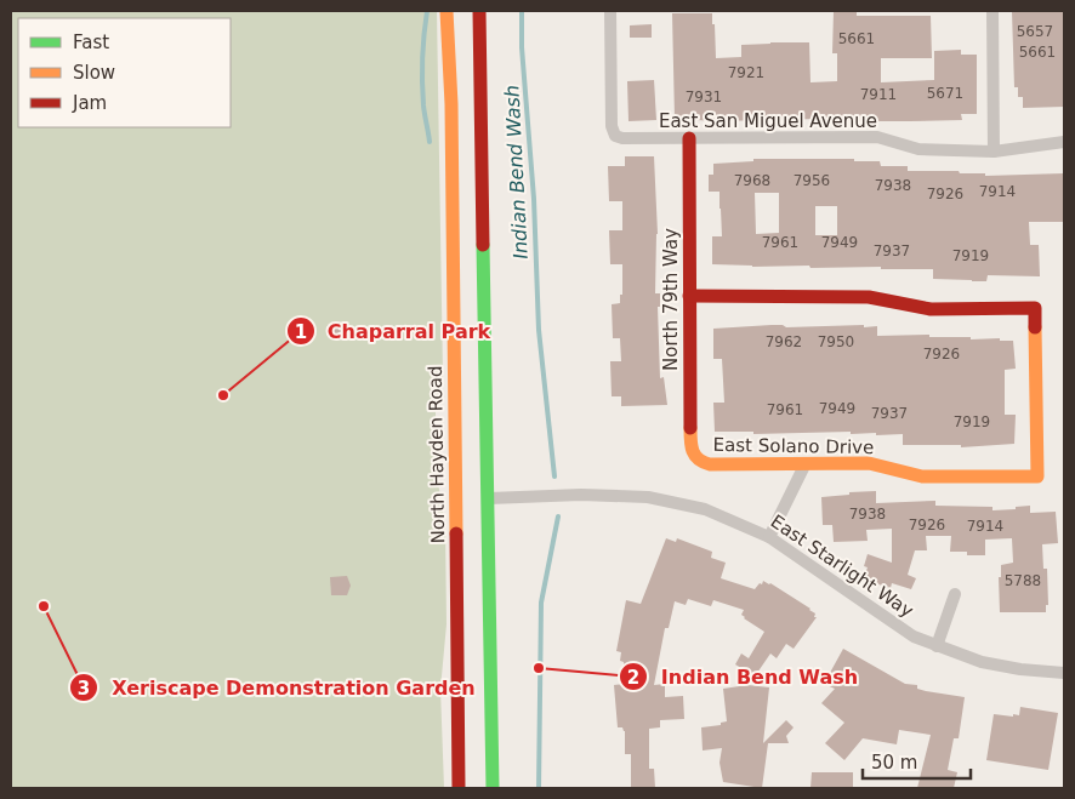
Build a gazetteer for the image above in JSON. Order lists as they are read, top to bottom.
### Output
{
  "streets": {
    "main road": ["North 79th Way", "East Solano Drive", "North Hayden Road"],
    "street": ["East San Miguel Avenue", "East Starlight Way"]
  },
  "crossings": [
    ["East San Miguel Avenue", "North 79th Way"],
    ["North 79th Way", "East Solano Drive"]
  ],
  "water": ["Indian Bend Wash"],
  "places": ["Chaparral Park", "Xeriscape Demonstration Garden", "Indian Bend Wash"],
  "house_numbers": [
    "5657",
    "5661",
    "5661",
    "7921",
    "5671",
    "7911",
    "7931",
    "7968",
    "7956",
    "7938",
    "7914",
    "7926",
    "7961",
    "7949",
    "7937",
    "7919",
    "7962",
    "7950",
    "7926",
    "7949",
    "7961",
    "7937",
    "7919",
    "7938",
    "7926",
    "7914",
    "5788"
  ],
  "legend": ["Fast", "Slow", "Jam"],
  "scale_bar": "50 m"
}
